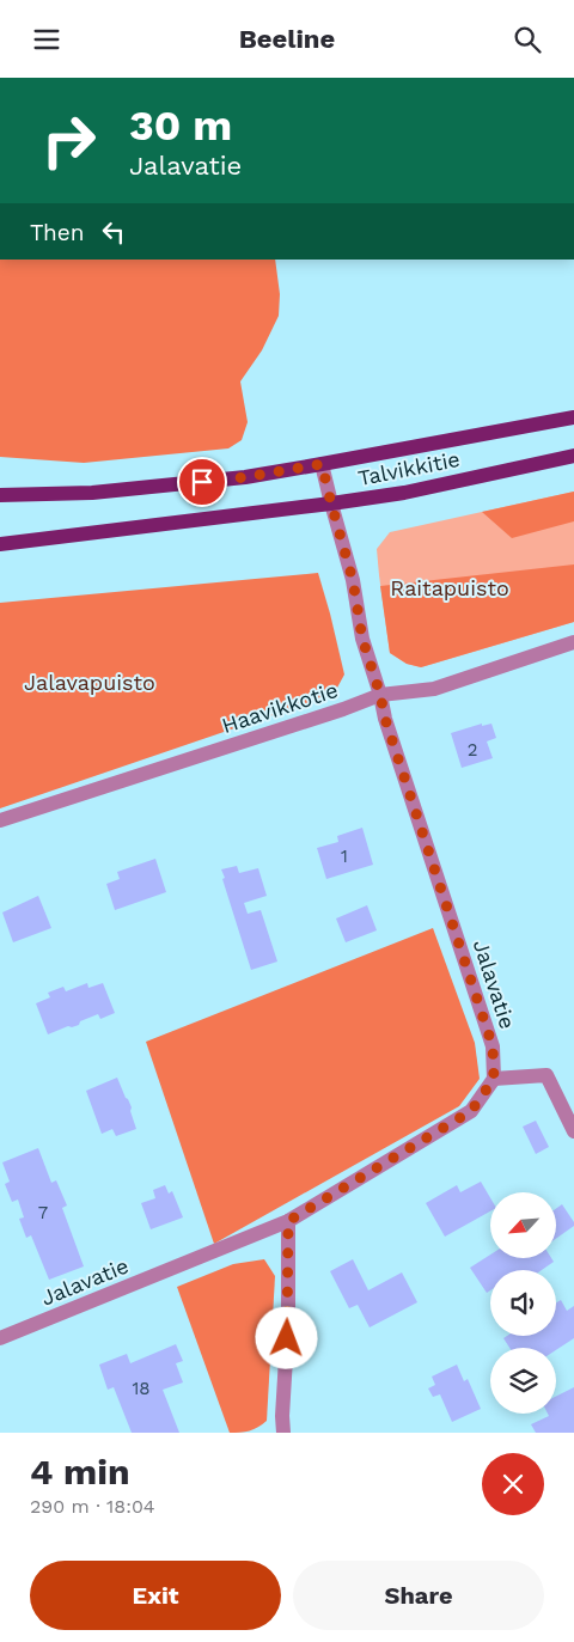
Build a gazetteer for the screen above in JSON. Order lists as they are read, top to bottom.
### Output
{
  "streets": {
    "main road": ["Talvikkitie"],
    "street": ["Haavikkotie", "Jalavatie"]
  },
  "crossings": [
    ["Talvikkitie", "Jalavatie"],
    ["Haavikkotie", "Jalavatie"]
  ],
  "parks": ["Raitapuisto", "Jalavapuisto"],
  "house_numbers": [
    "2",
    "1",
    "7",
    "18"
  ],
  "north": "bottom left",
  "page": {
    "header": "Beeline",
    "turn": ["30 m", "Jalavatie"],
    "then": "Then",
    "heading": ["4 min", "290 m · 18:04"],
    "buttons": ["Exit", "Share"]
  }
}
